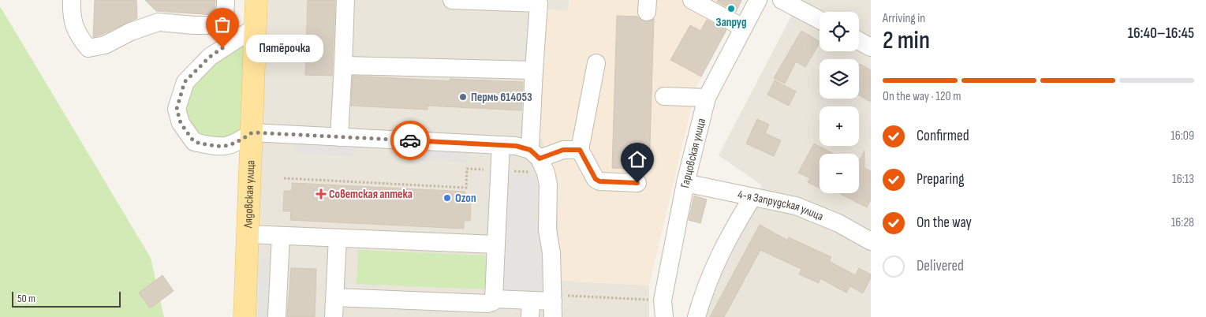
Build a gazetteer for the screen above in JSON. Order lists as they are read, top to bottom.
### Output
{
  "streets": {
    "main road": ["Лядовская улица"],
    "street": ["Гарцовская улица", "4-я Запрудская улица"]
  },
  "crossings": [
    ["Гарцовская улица", "4-я Запрудская улица"]
  ],
  "places": {
    "other": [
      "Запруд",
      "Пятёрочка",
      "Пермь 614053",
      "Ozon"
    ],
    "health": ["Советская аптека"]
  },
  "scale_bar": "50 m",
  "page": {
    "heading": ["2 min", "Arriving in", "16:40–16:45"],
    "map_buttons": ["+", "−"],
    "bubble": "Пятёрочка",
    "bar": "On the way · 120 m",
    "list": [
      ["Confirmed", "16:09"],
      ["Preparing", "16:13"],
      ["On the way", "16:28"],
      "Delivered"
    ],
    "scale": "50 m"
  }
}
